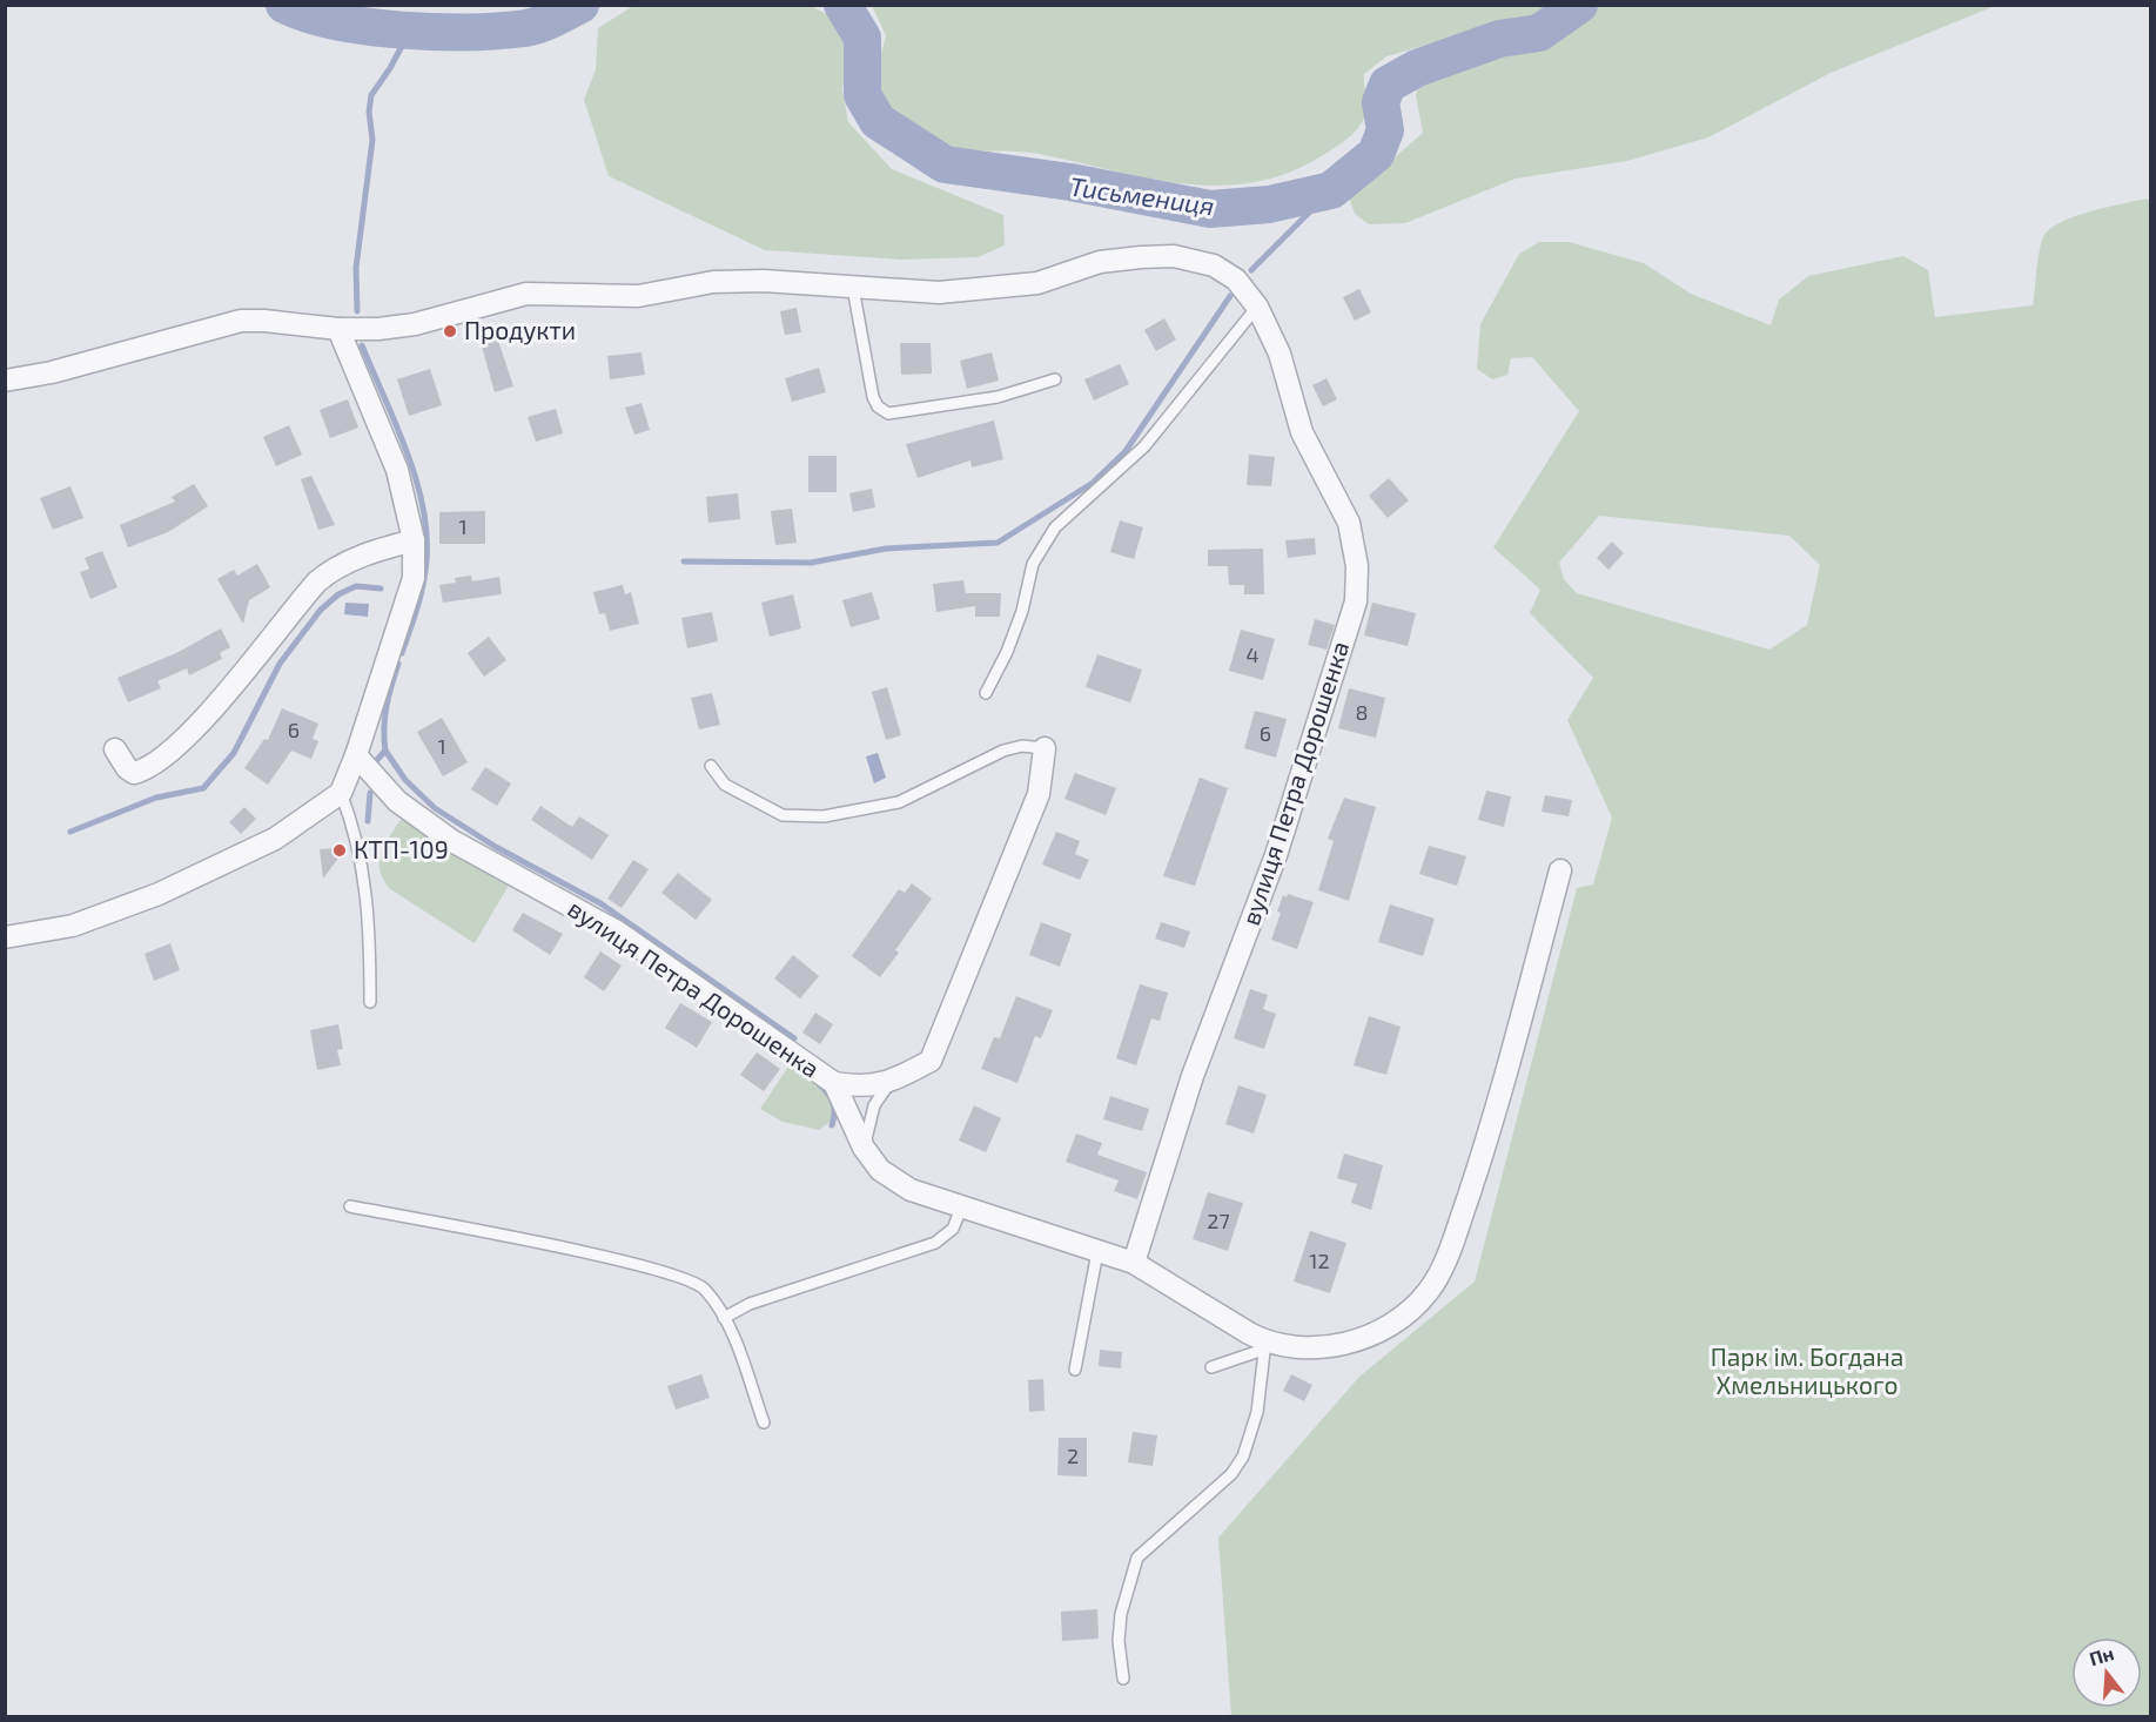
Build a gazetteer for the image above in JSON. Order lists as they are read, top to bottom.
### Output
{
  "streets": {
    "street": ["вулиця Петра Дорошенка"]
  },
  "water": ["Тисьмениця"],
  "parks": ["Парк ім. Богдана Хмельницького"],
  "places": ["Продукти", "КТП-109"],
  "house_numbers": [
    "1",
    "4",
    "8",
    "6",
    "6",
    "1",
    "27",
    "12",
    "2"
  ],
  "north": "top"
}
